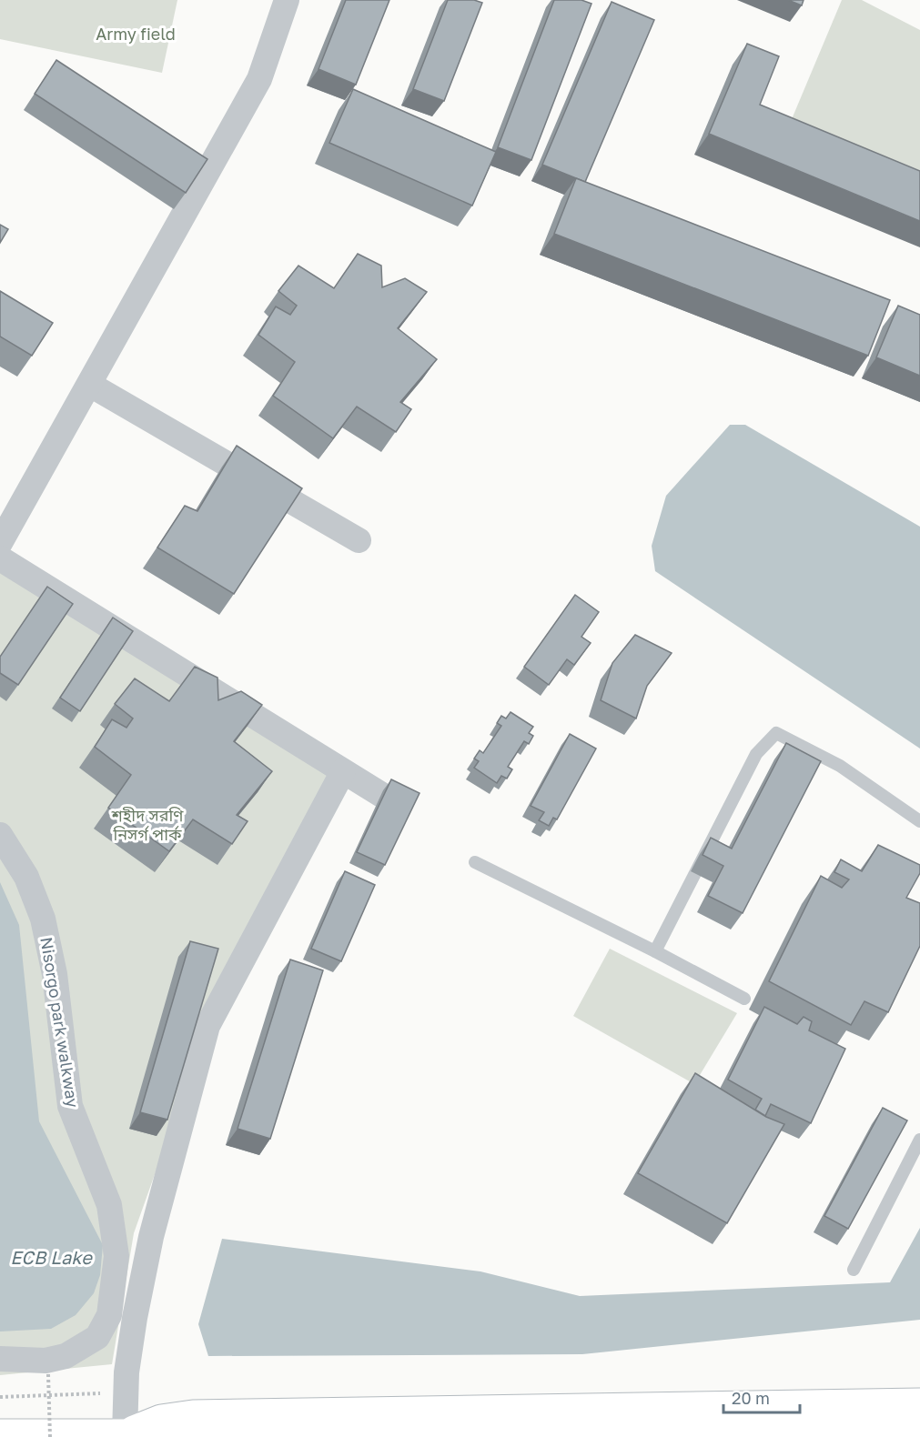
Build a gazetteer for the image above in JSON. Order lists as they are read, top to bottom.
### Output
{
  "streets": {
    "street": ["Nisorgo park walkway"]
  },
  "water": ["ECB Lake"],
  "parks": ["Army field", "শহীদ সরণি নিসর্গ পার্ক"],
  "scale_bar": "20 m"
}
